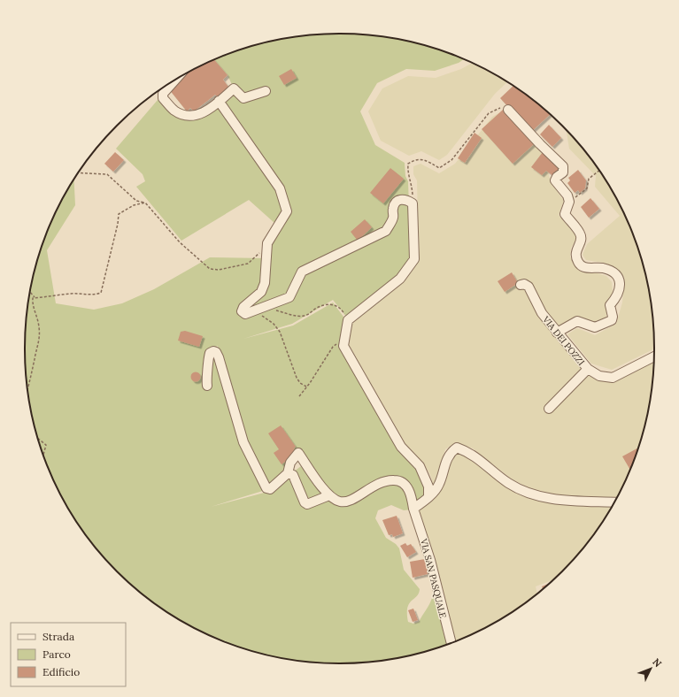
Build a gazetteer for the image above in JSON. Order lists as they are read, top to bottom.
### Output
{
  "streets": {
    "street": ["VIA DEI POZZI", "VIA SAN PASQUALE"]
  },
  "legend": ["Strada", "Parco", "Edificio"],
  "north": "top right"
}
